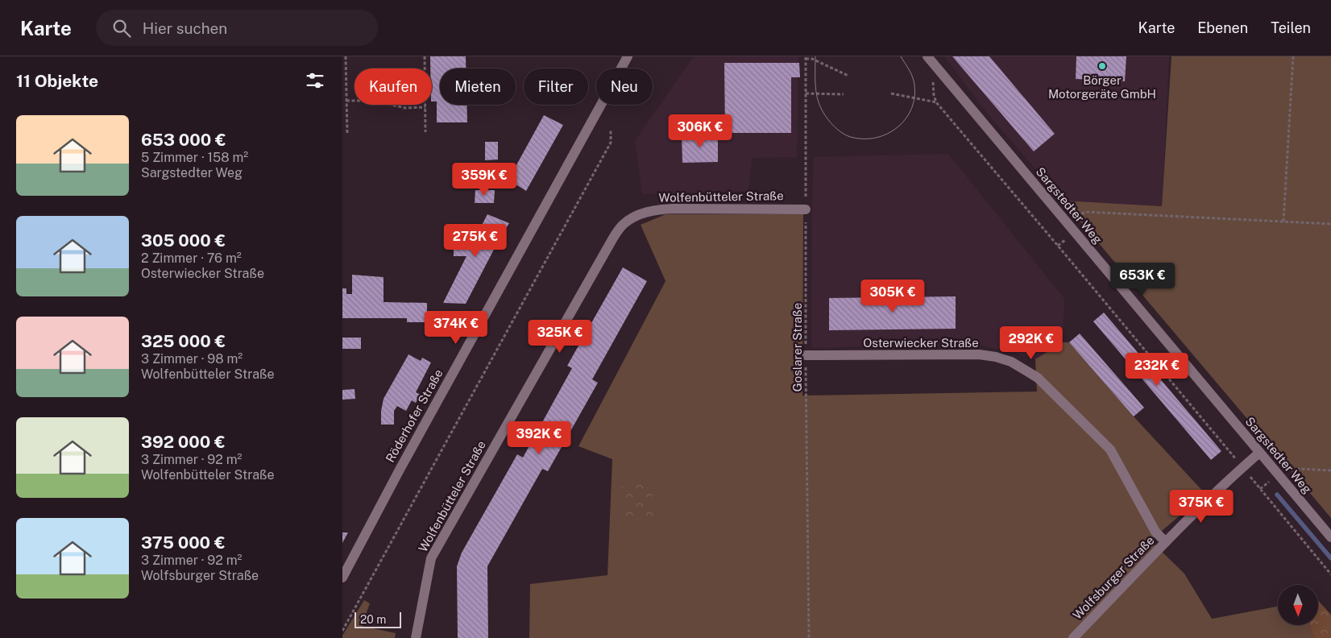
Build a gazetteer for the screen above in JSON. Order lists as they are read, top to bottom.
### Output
{
  "streets": {
    "street": [
      "Wolfenbütteler Straße",
      "Sargstedter Weg",
      "Osterwiecker Straße",
      "Röderhofer Straße",
      "Wolfsburger Straße"
    ],
    "path": ["Goslarer Straße"]
  },
  "crossings": [
    ["Wolfenbütteler Straße", "Goslarer Straße"],
    ["Sargstedter Weg", "Wolfsburger Straße"],
    ["Osterwiecker Straße", "Goslarer Straße"],
    ["Osterwiecker Straße", "Wolfsburger Straße"]
  ],
  "places": ["Börger Motorgeräte GmbH"],
  "scale_bar": "20 m",
  "north": "bottom",
  "page": {
    "header": "Karte",
    "search": "Hier suchen",
    "nav": ["Karte", "Ebenen", "Teilen"],
    "heading": "11 Objekte",
    "chip": [
      "Kaufen",
      "Mieten",
      "Filter",
      "Neu"
    ],
    "list": [
      {
        "name": "653 000 €",
        "note": "5 Zimmer · 158 m² · Sargstedter Weg"
      },
      {
        "name": "305 000 €",
        "note": "2 Zimmer · 76 m² · Osterwiecker Straße"
      },
      {
        "name": "325 000 €",
        "note": "3 Zimmer · 98 m² · Wolfenbütteler Straße"
      },
      {
        "name": "392 000 €",
        "note": "3 Zimmer · 92 m² · Wolfenbütteler Straße"
      },
      {
        "name": "375 000 €",
        "note": "3 Zimmer · 92 m² · Wolfsburger Straße"
      }
    ],
    "price": [
      "306K €",
      "359K €",
      "275K €",
      "653K €",
      "305K €",
      "374K €",
      "325K €",
      "292K €",
      "232K €",
      "392K €",
      "375K €"
    ],
    "scale": "20 m"
  }
}
